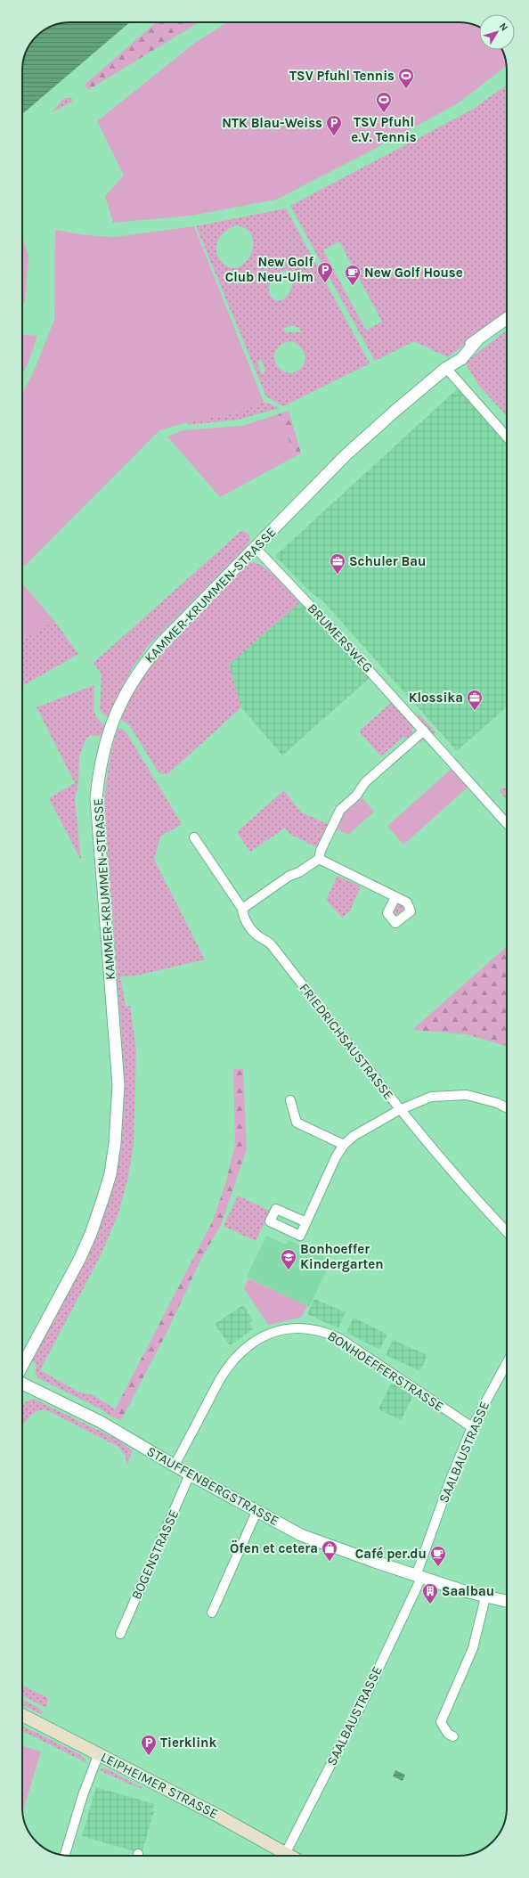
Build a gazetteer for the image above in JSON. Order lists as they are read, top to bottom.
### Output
{
  "streets": {
    "main road": ["LEIPHEIMER STRASSE"],
    "street": [
      "KAMMER-KRUMMEN-STRASSE",
      "BRUMERSWEG",
      "FRIEDRICHSAUSTRASSE",
      "BONHOEFFERSTRASSE",
      "SAALBAUSTRASSE",
      "STAUFFENBERGSTRASSE",
      "BOGENSTRASSE"
    ]
  },
  "crossings": [
    ["KAMMER-KRUMMEN-STRASSE", "BRUMERSWEG"],
    ["BONHOEFFERSTRASSE", "SAALBAUSTRASSE"],
    ["BONHOEFFERSTRASSE", "STAUFFENBERGSTRASSE"],
    ["SAALBAUSTRASSE", "STAUFFENBERGSTRASSE"],
    ["STAUFFENBERGSTRASSE", "BOGENSTRASSE"]
  ],
  "places": {
    "sports": ["TSV Pfuhl Tennis", "TSV Pfuhl e.V. Tennis"],
    "parking": ["NTK Blau-Weiss", "New Golf Club Neu-Ulm", "Tierklink"],
    "cafe": ["New Golf House", "Café per.du"],
    "office": ["Schuler Bau", "Klossika"],
    "school or university": ["Bonhoeffer Kindergarten"],
    "shop": ["Öfen et cetera"],
    "building": ["Saalbau"]
  },
  "north": "top right"
}
